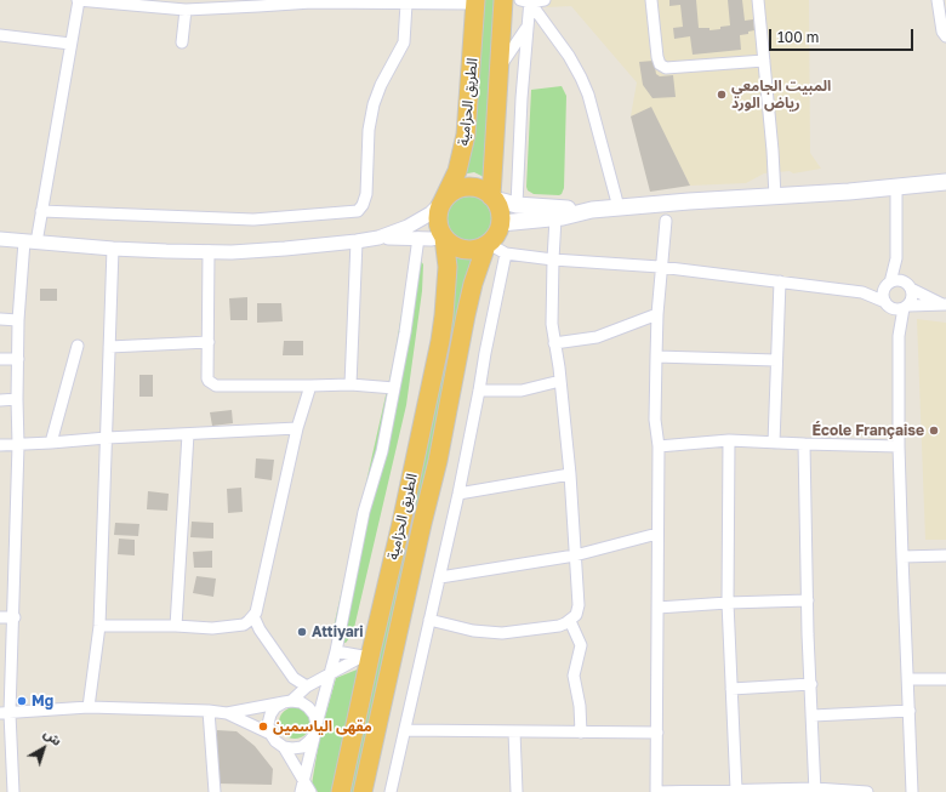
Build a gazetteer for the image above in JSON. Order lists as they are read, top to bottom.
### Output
{
  "streets": {
    "highway": ["الطريق الحزامية"]
  },
  "places": [
    "المبيت الجامعي رياض الورد",
    "École Française",
    "Attiyari",
    "Mg",
    "مقهى الياسمين"
  ],
  "scale_bar": "100 m",
  "north": "top right"
}
